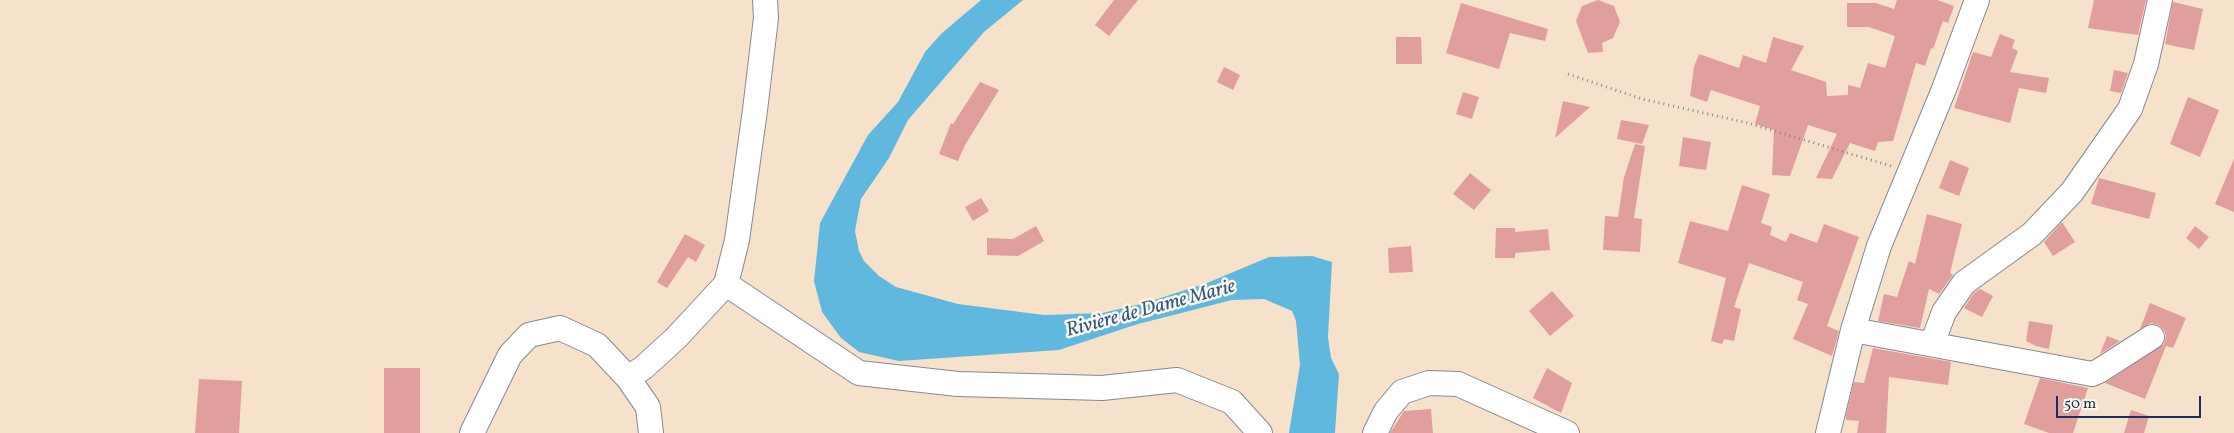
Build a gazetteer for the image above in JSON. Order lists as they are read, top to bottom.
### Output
{
  "water": ["Rivière de Dame Marie"],
  "scale_bar": "50 m"
}
